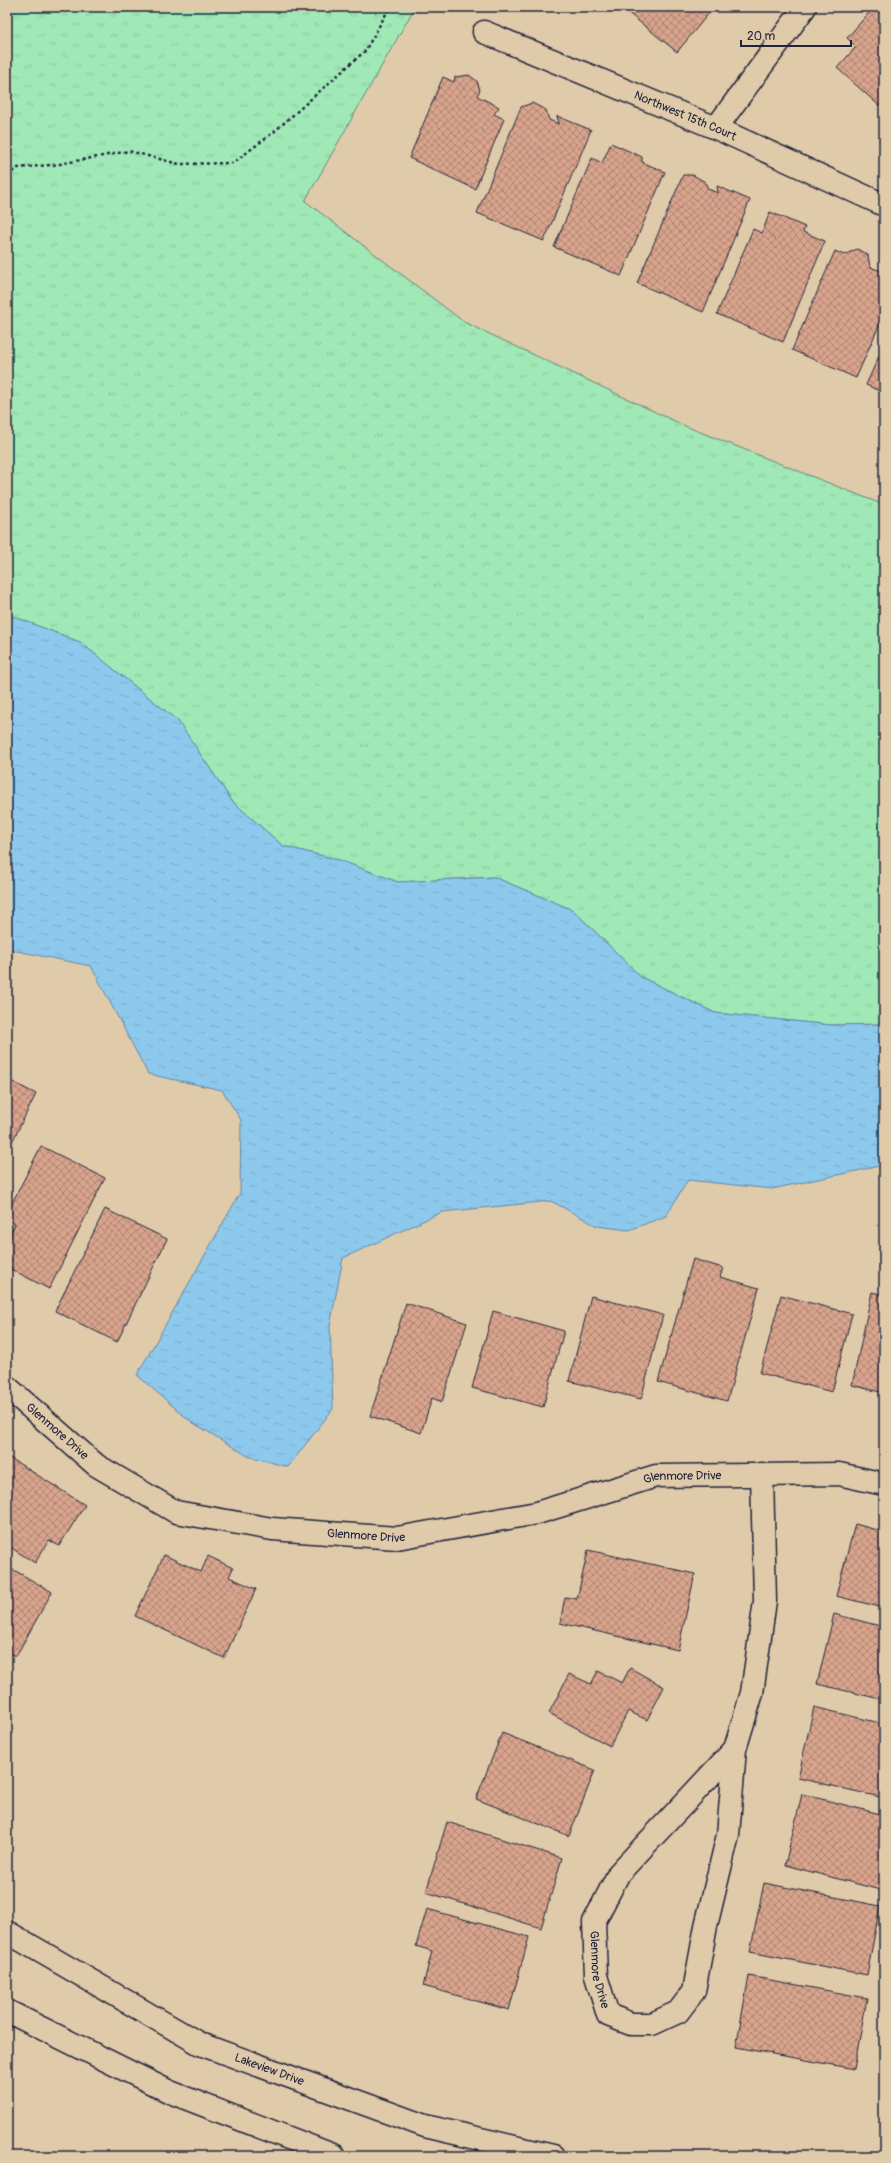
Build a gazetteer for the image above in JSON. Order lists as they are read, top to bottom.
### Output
{
  "streets": {
    "street": ["Northwest 15th Court", "Glenmore Drive", "Lakeview Drive"]
  },
  "scale_bar": "20 m"
}
